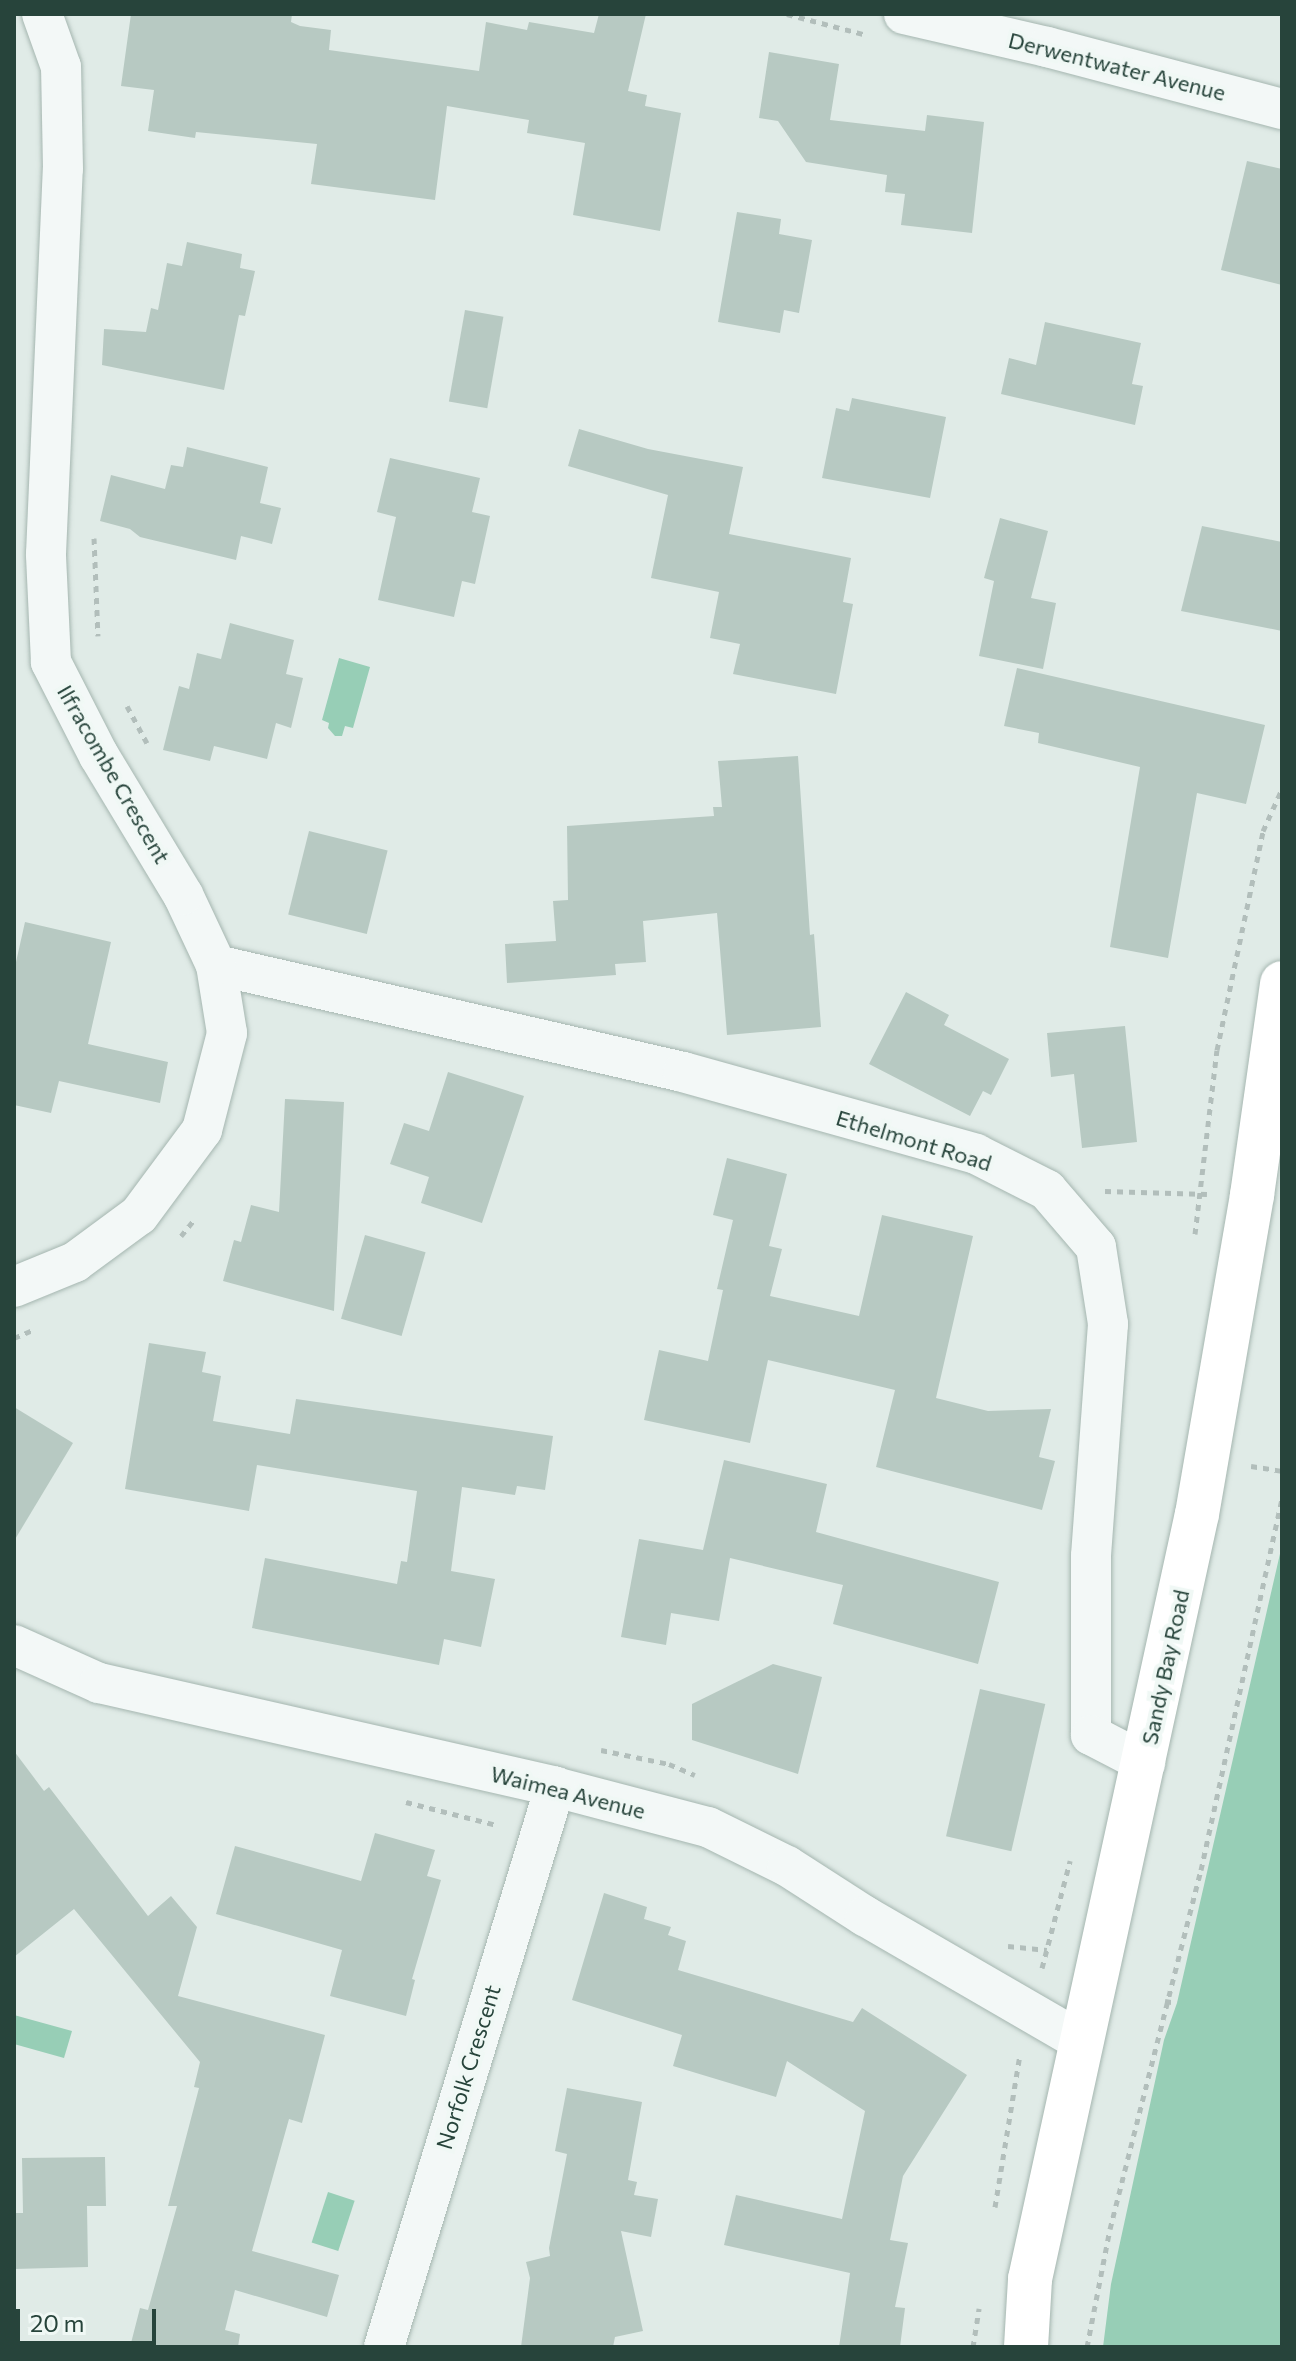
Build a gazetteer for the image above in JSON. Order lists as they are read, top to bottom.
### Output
{
  "streets": {
    "main road": ["Sandy Bay Road"],
    "street": [
      "Derwentwater Avenue",
      "Ilfracombe Crescent",
      "Ethelmont Road",
      "Waimea Avenue",
      "Norfolk Crescent"
    ]
  },
  "crossings": [
    ["Ilfracombe Crescent", "Ethelmont Road"],
    ["Ethelmont Road", "Sandy Bay Road"],
    ["Sandy Bay Road", "Waimea Avenue"],
    ["Waimea Avenue", "Norfolk Crescent"]
  ],
  "scale_bar": "20 m"
}
